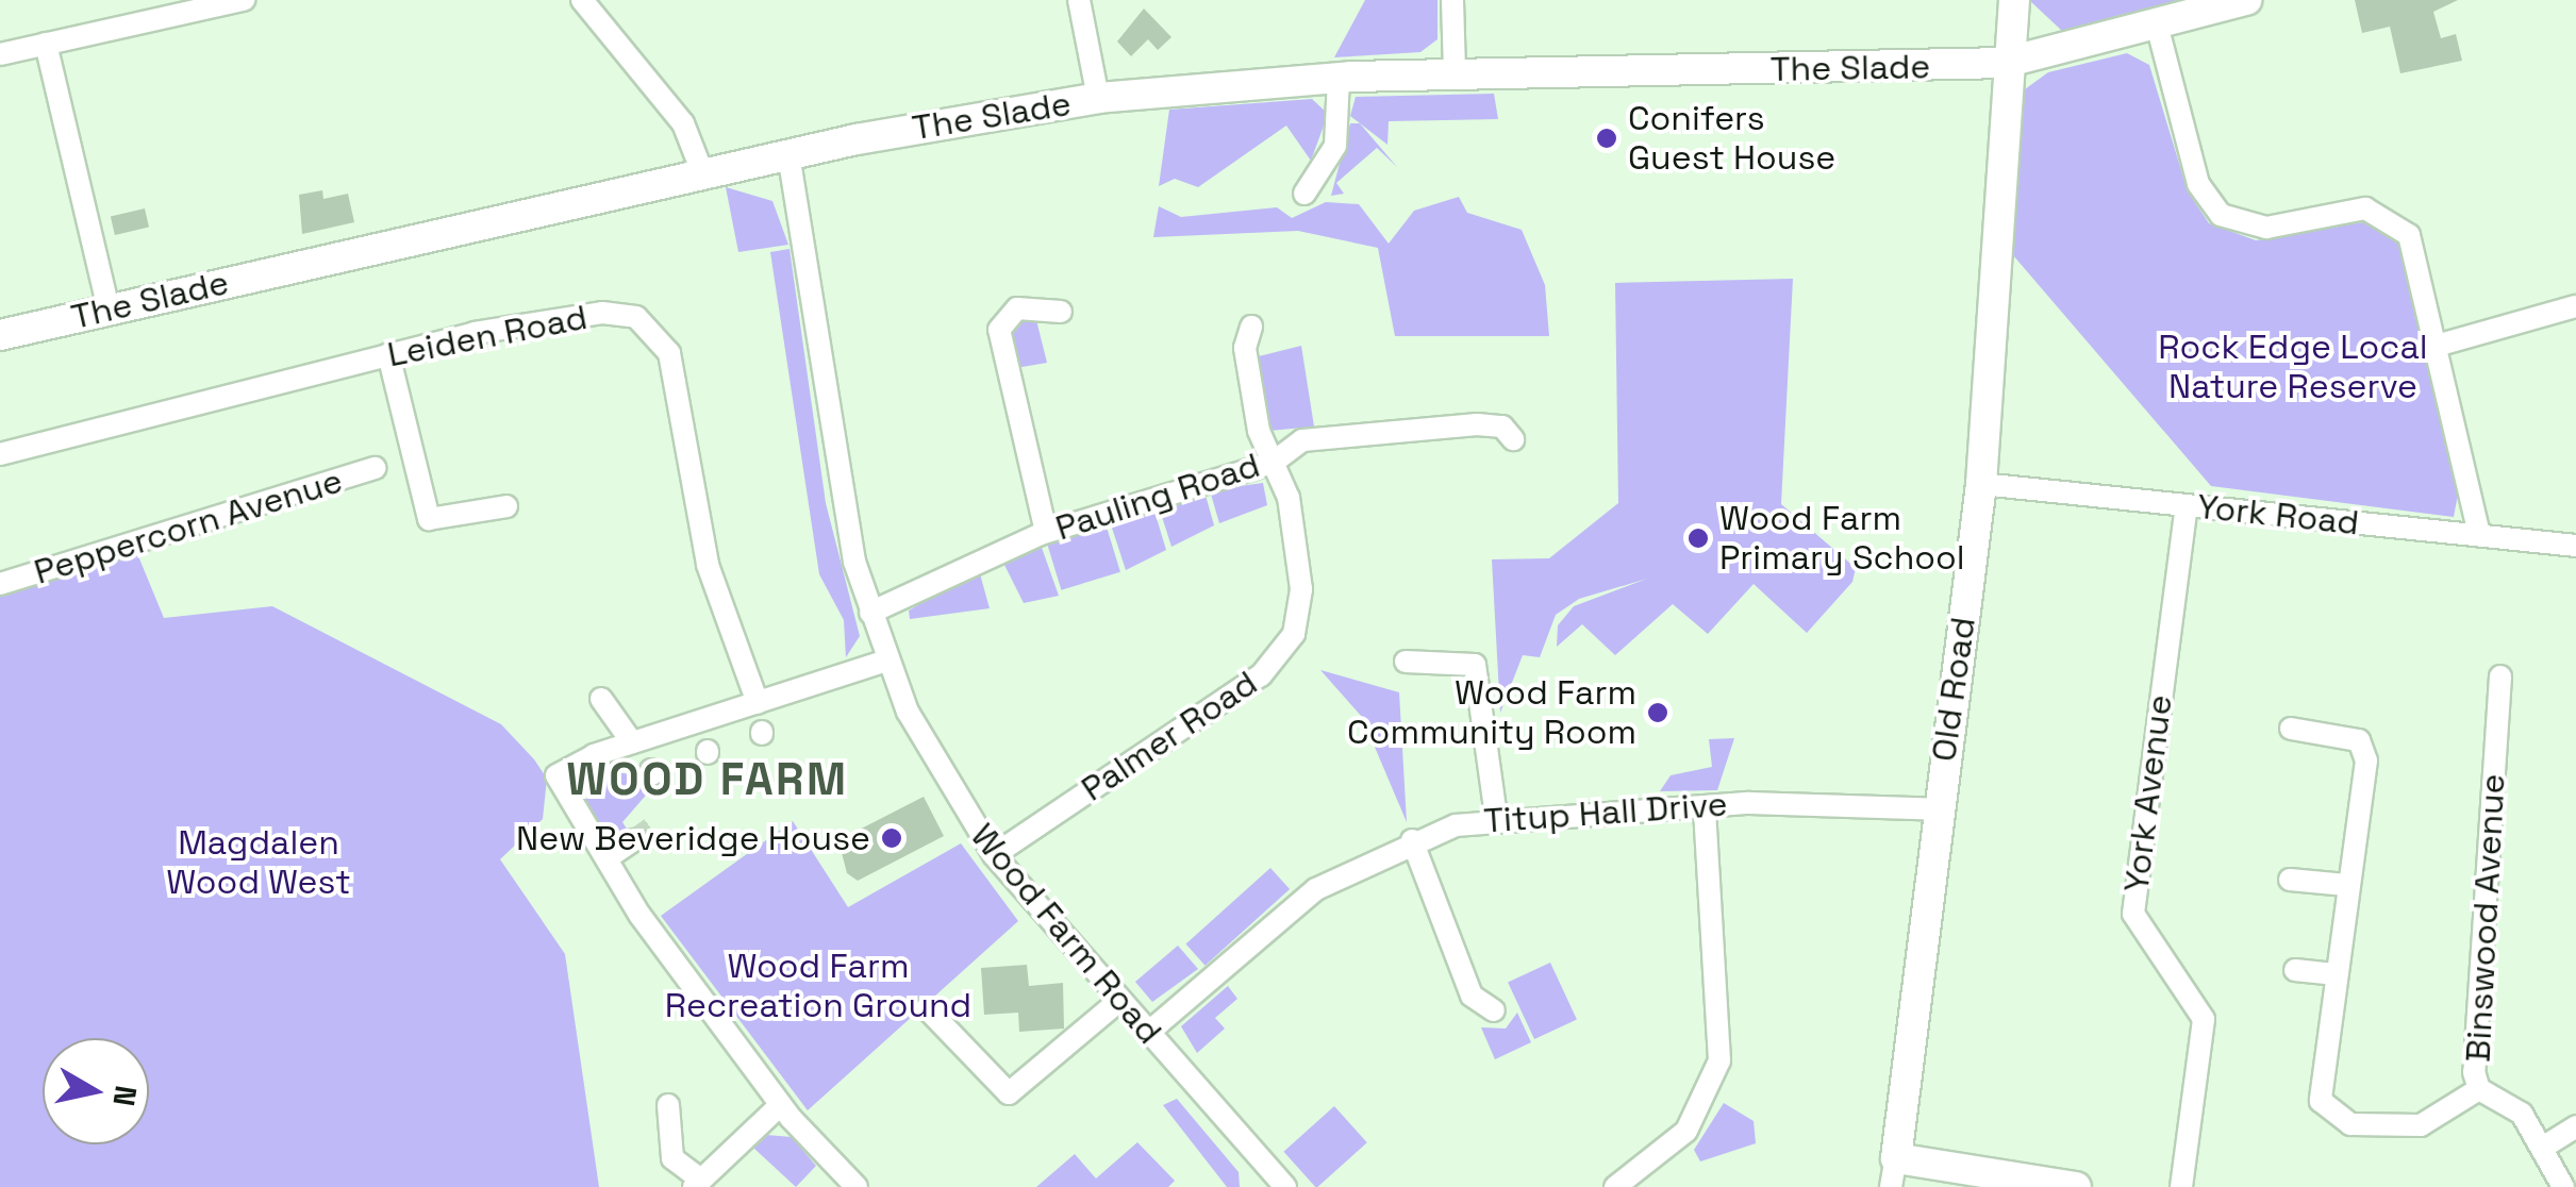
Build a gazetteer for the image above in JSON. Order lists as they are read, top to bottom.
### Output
{
  "streets": {
    "main road": ["The Slade", "Old Road"],
    "street": [
      "Leiden Road",
      "Pauling Road",
      "York Road",
      "Peppercorn Avenue",
      "Palmer Road",
      "York Avenue",
      "Titup Hall Drive",
      "Binswood Avenue",
      "Wood Farm Road"
    ]
  },
  "crossings": [
    ["The Slade", "Old Road"],
    ["The Slade", "Wood Farm Road"],
    ["Pauling Road", "Palmer Road"],
    ["Pauling Road", "Wood Farm Road"],
    ["York Road", "Old Road"],
    ["York Road", "York Avenue"],
    ["Old Road", "Titup Hall Drive"],
    ["Palmer Road", "Wood Farm Road"],
    ["Titup Hall Drive", "Wood Farm Road"]
  ],
  "districts": ["WOOD FARM"],
  "parks": ["Rock Edge Local Nature Reserve", "Magdalen Wood West", "Wood Farm Recreation Ground"],
  "places": [
    "Conifers Guest House",
    "Wood Farm Primary School",
    "Wood Farm Community Room",
    "New Beveridge House"
  ],
  "north": "right"
}
